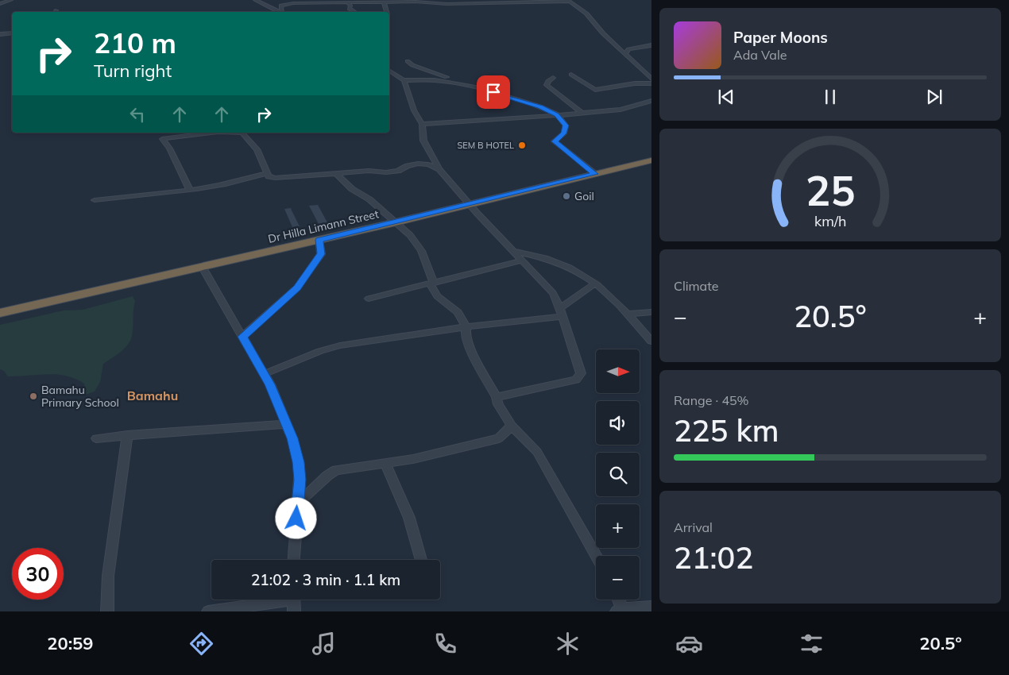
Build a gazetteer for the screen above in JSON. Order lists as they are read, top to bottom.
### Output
{
  "streets": {
    "highway": ["Dr Hilla Limann Street"]
  },
  "districts": ["Bamahu"],
  "places": ["SEM B HOTEL", "Goil", "Bamahu Primary School"],
  "north": "right",
  "page": {
    "turn": ["210 m", "Turn right"],
    "song": ["Paper Moons", "Ada Vale"],
    "tile": [
      "Climate",
      ["Range · 45%", "225 km"],
      ["Arrival", "21:02"]
    ],
    "heat": ["−", "20.5°", "+"],
    "map_buttons": ["+", "−"],
    "limit": "30",
    "trip": "21:02 · 3 min · 1.1 km",
    "tabs": ["20:59", "20.5°"],
    "gauge": ["25", "km/h"]
  }
}
